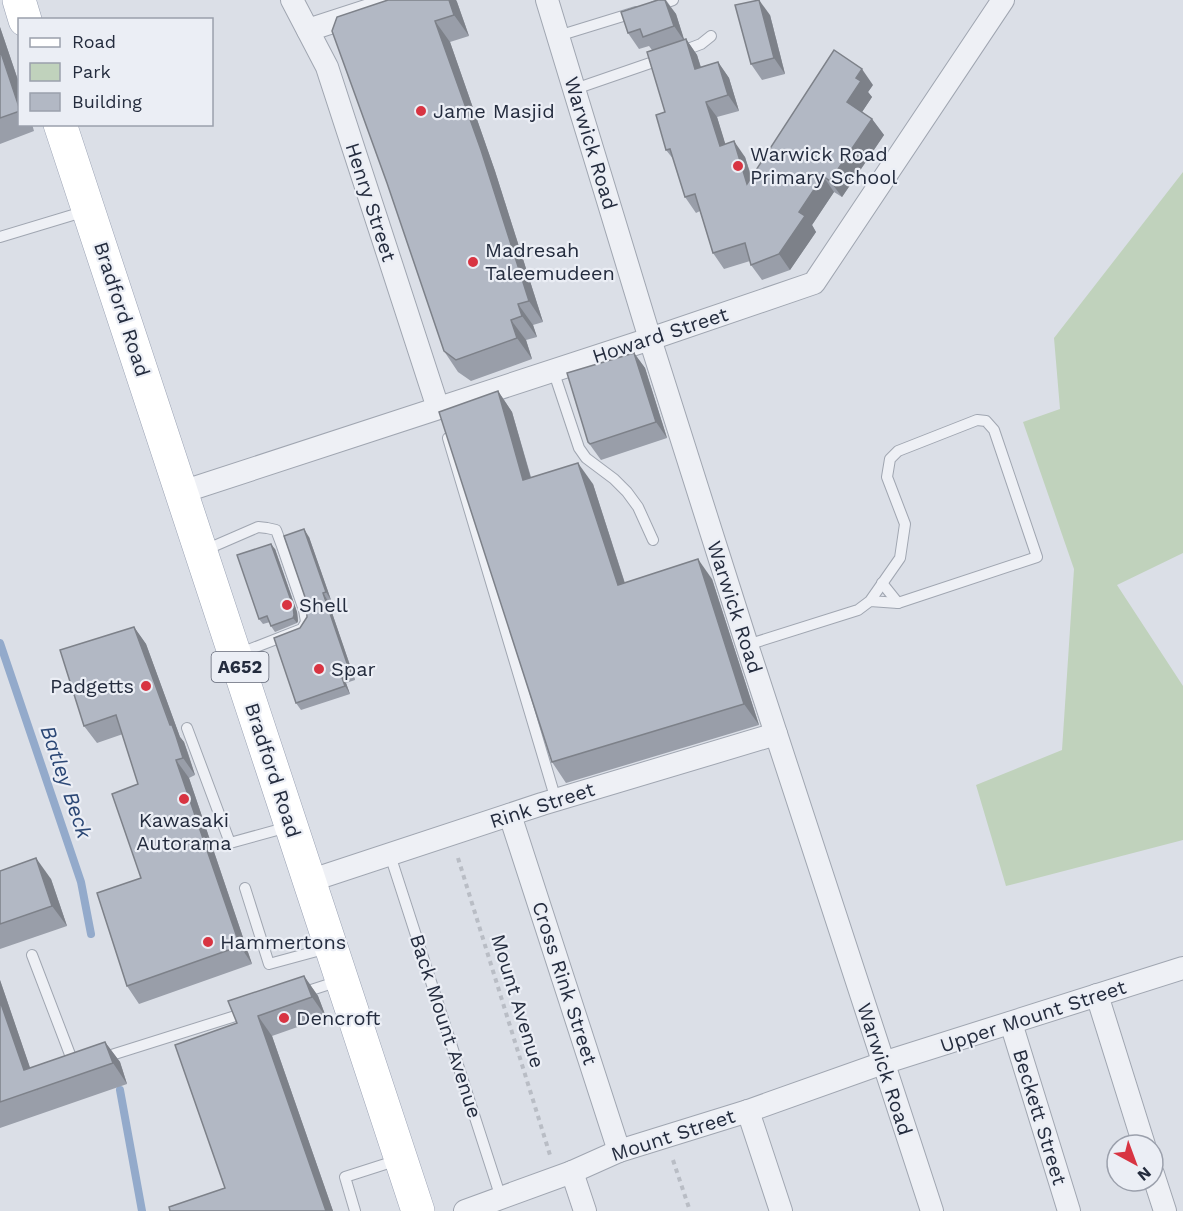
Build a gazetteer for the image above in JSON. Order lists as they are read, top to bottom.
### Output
{
  "streets": {
    "main road": ["Bradford Road", "A652"],
    "street": [
      "Warwick Road",
      "Henry Street",
      "Howard Street",
      "Rink Street",
      "Cross Rink Street",
      "Upper Mount Street",
      "Beckett Street",
      "Mount Street"
    ],
    "lane": ["Back Mount Avenue"],
    "path": ["Mount Avenue"]
  },
  "crossings": [
    ["Warwick Road", "Howard Street"],
    ["Warwick Road", "Rink Street"],
    ["Warwick Road", "Upper Mount Street"],
    ["Warwick Road", "Mount Street"],
    ["Henry Street", "Howard Street"],
    ["Bradford Road", "Howard Street"],
    ["Bradford Road", "Rink Street"],
    ["Rink Street", "Cross Rink Street"],
    ["Rink Street", "Mount Avenue"],
    ["Rink Street", "Back Mount Avenue"],
    ["Cross Rink Street", "Mount Street"],
    ["Mount Avenue", "Mount Street"],
    ["Upper Mount Street", "Beckett Street"],
    ["Upper Mount Street", "Mount Street"],
    ["Back Mount Avenue", "Mount Street"]
  ],
  "water": ["Batley Beck"],
  "places": [
    "Jame Masjid",
    "Warwick Road Primary School",
    "Madresah Taleemudeen",
    "Shell",
    "Spar",
    "Padgetts",
    "Kawasaki Autorama",
    "Hammertons",
    "Dencroft"
  ],
  "legend": ["Road", "Park", "Building"],
  "north": "bottom right"
}
